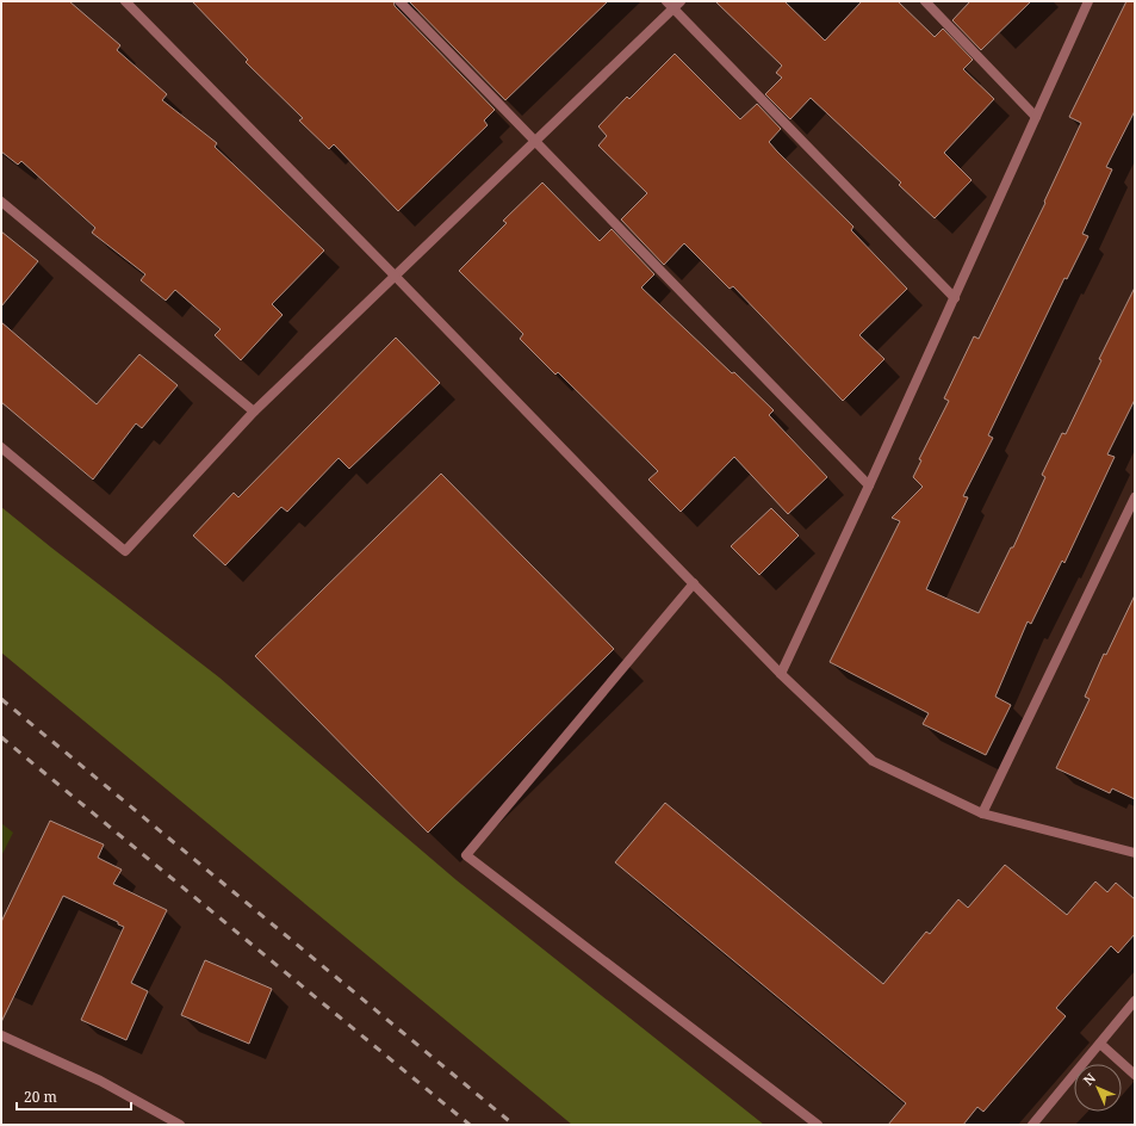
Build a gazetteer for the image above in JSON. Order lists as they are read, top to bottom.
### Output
{
  "scale_bar": "20 m",
  "north": "top left"
}
